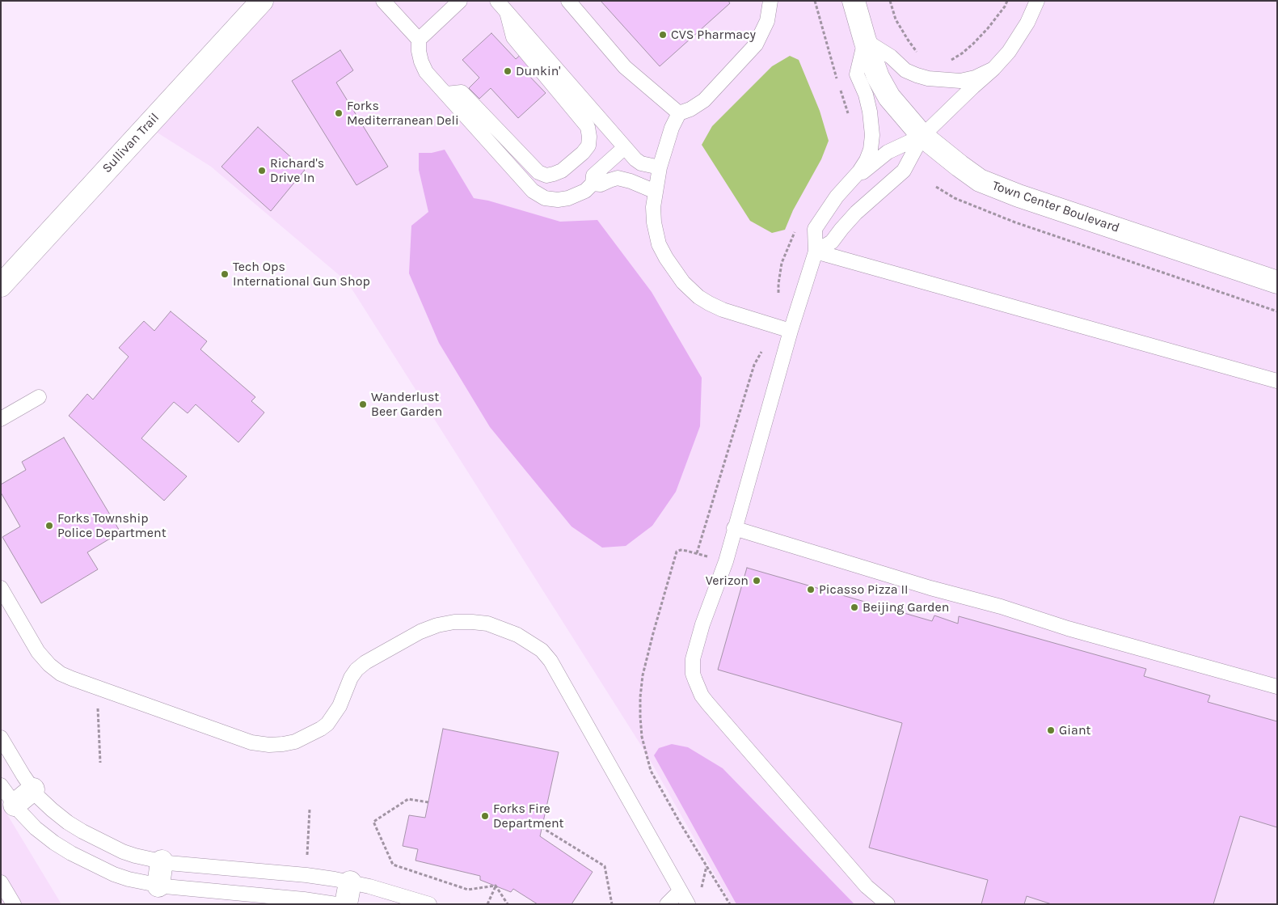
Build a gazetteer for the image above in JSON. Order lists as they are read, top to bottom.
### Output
{
  "streets": {
    "street": ["Sullivan Trail", "Town Center Boulevard"]
  },
  "places": [
    "CVS Pharmacy",
    "Dunkin'",
    "Forks Mediterranean Deli",
    "Richard's Drive In",
    "Tech Ops International Gun Shop",
    "Wanderlust Beer Garden",
    "Forks Township Police Department",
    "Verizon",
    "Picasso Pizza II",
    "Beijing Garden",
    "Giant",
    "Forks Fire Department"
  ]
}
